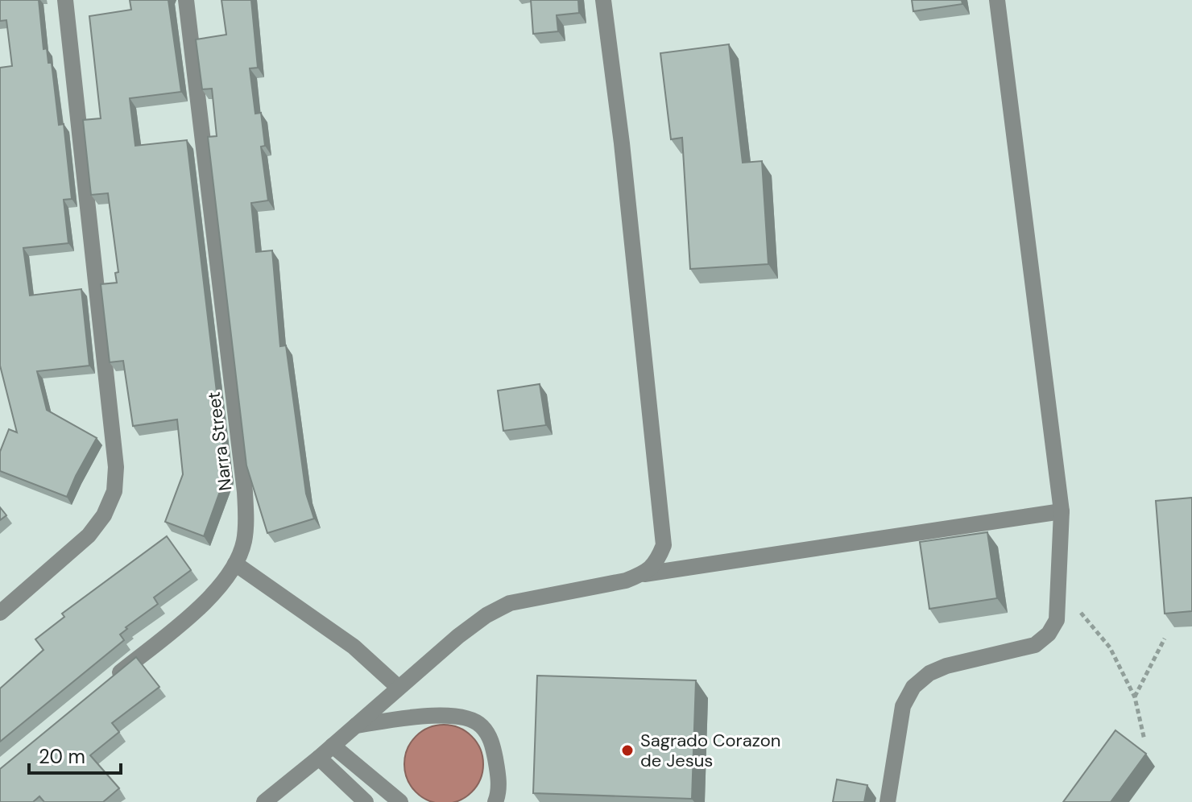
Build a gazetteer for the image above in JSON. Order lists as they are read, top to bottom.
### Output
{
  "streets": {
    "street": ["Narra Street"]
  },
  "places": ["Sagrado Corazon de Jesus"],
  "scale_bar": "20 m"
}
